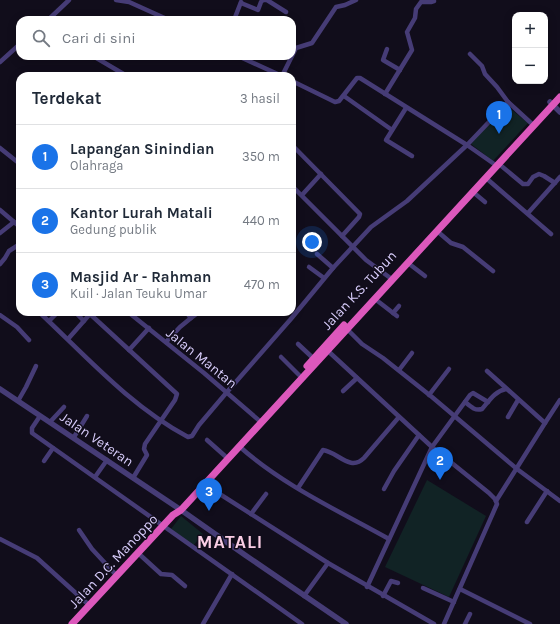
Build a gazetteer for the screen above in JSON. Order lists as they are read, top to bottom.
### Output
{
  "streets": {
    "highway": ["Jalan K.S. Tubun", "Jalan D.C. Manoppo"],
    "street": ["Jalan Mantan", "Jalan Veteran"]
  },
  "crossings": [
    ["Jalan K.S. Tubun", "Jalan Mantan"],
    ["Jalan K.S. Tubun", "Jalan Veteran"],
    ["Jalan K.S. Tubun", "Jalan D.C. Manoppo"],
    ["Jalan Veteran", "Jalan D.C. Manoppo"]
  ],
  "districts": ["MATALI"],
  "page": {
    "map_buttons": ["+", "−"],
    "search": "Cari di sini",
    "heading": ["Terdekat", "3 hasil"],
    "pins": ["1", "2", "3"],
    "list": [
      {
        "mark": "1",
        "name": "Lapangan Sinindian",
        "note": "Olahraga",
        "value": "350 m"
      },
      {
        "mark": "2",
        "name": "Kantor Lurah Matali",
        "note": "Gedung publik",
        "value": "440 m"
      },
      {
        "mark": "3",
        "name": "Masjid Ar - Rahman",
        "note": "Kuil · Jalan Teuku Umar",
        "value": "470 m"
      }
    ]
  }
}
